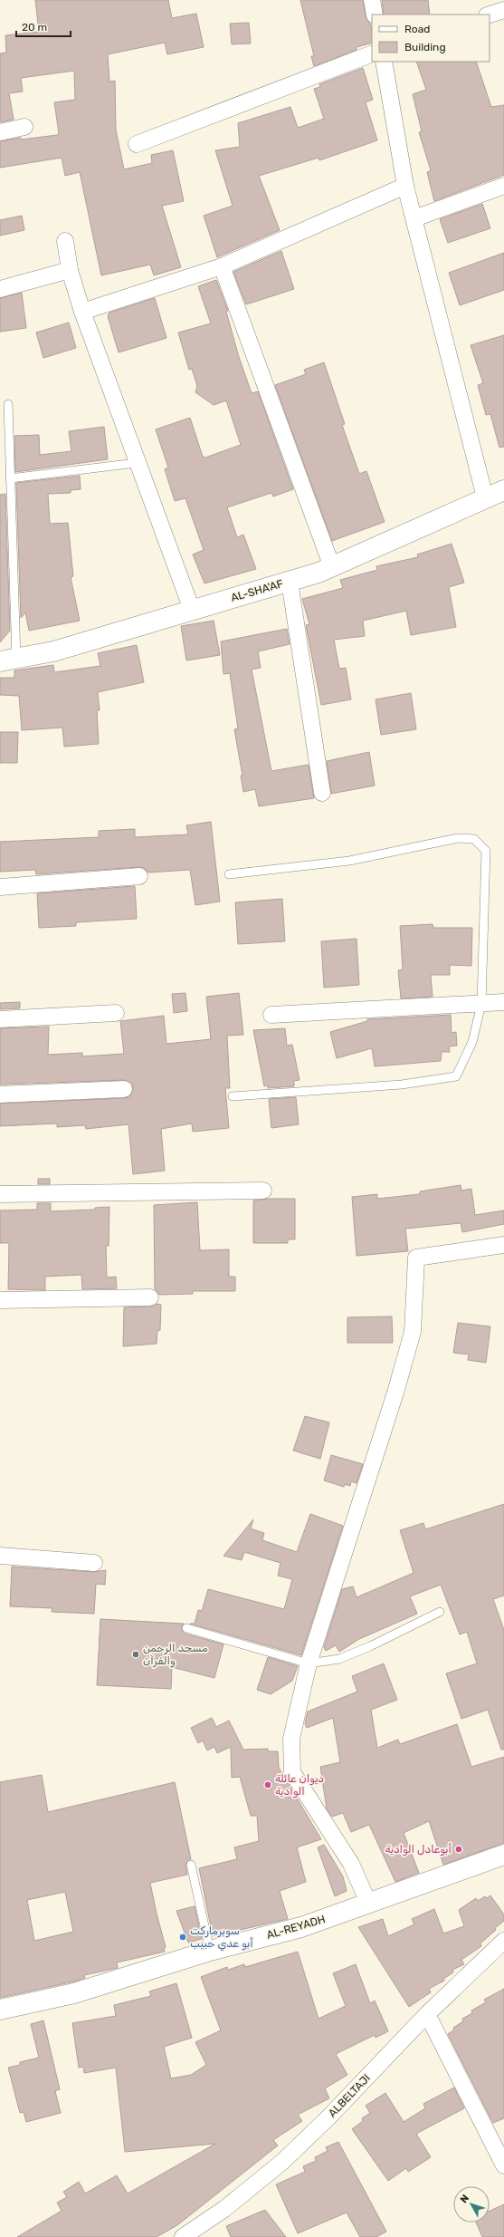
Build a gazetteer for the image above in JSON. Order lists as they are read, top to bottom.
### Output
{
  "streets": {
    "street": ["AL-SHA'AF", "AL-REYADH", "ALBELTAJI"]
  },
  "places": [
    "مسجد الرحمن والفرآن",
    "ديوان عائلة الوادية",
    "أبوعادل الوادية",
    "سوبرماركت أبو عدي حبيب"
  ],
  "legend": ["Road", "Building"],
  "scale_bar": "20 m",
  "north": "top left"
}
